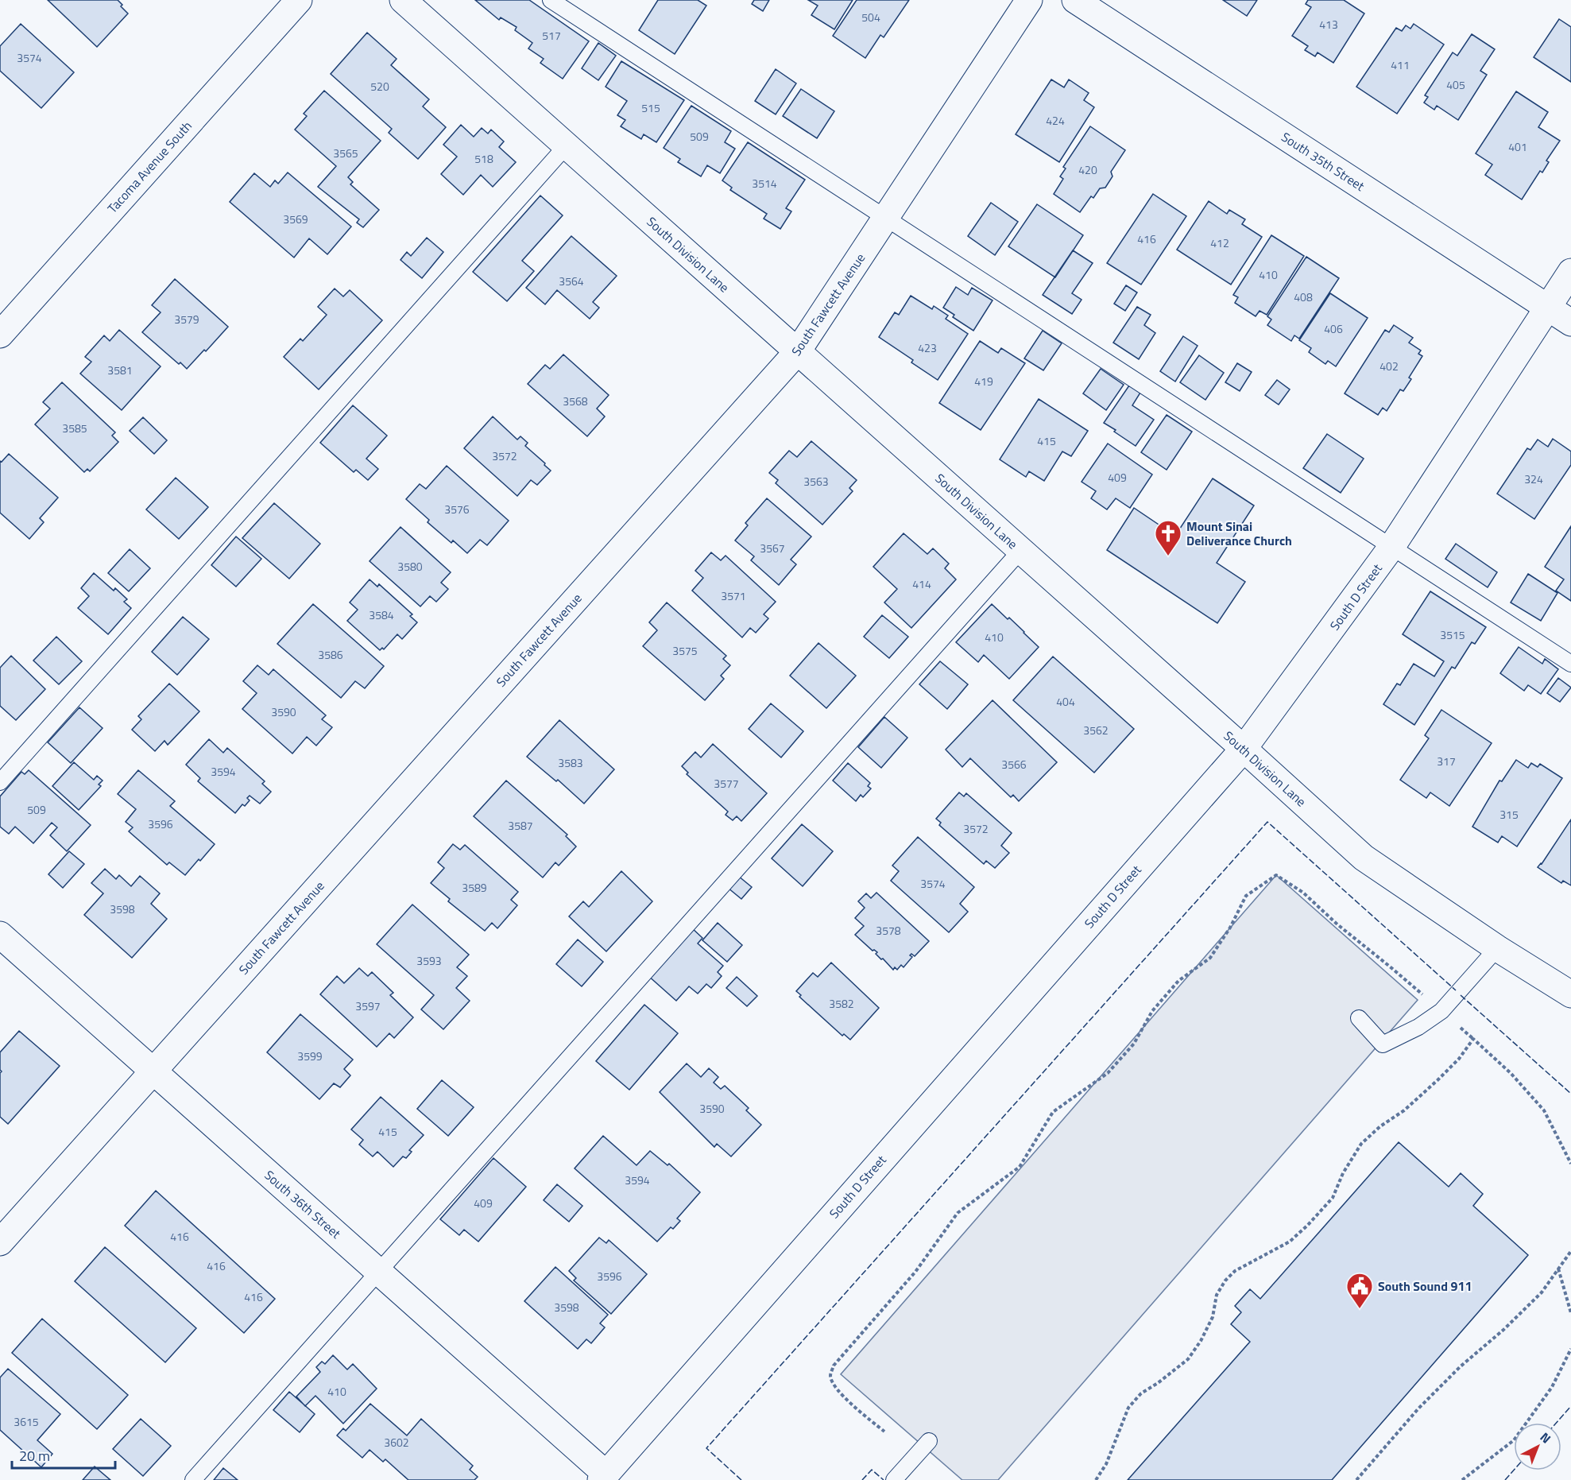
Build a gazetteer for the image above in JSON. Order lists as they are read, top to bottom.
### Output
{
  "streets": {
    "street": [
      "South 35th Street",
      "Tacoma Avenue South",
      "South Division Lane",
      "South Fawcett Avenue",
      "South D Street",
      "South 36th Street"
    ]
  },
  "crossings": [
    ["South 35th Street", "South D Street"],
    ["South Division Lane", "South Fawcett Avenue"],
    ["South Division Lane", "South D Street"],
    ["South Fawcett Avenue", "South 36th Street"],
    ["South D Street", "South 36th Street"]
  ],
  "places": {
    "church": ["Mount Sinai Deliverance Church"],
    "public building": ["South Sound 911"]
  },
  "house_numbers": [
    "504",
    "413",
    "517",
    "3574",
    "411",
    "405",
    "520",
    "515",
    "424",
    "509",
    "401",
    "3565",
    "518",
    "420",
    "3514",
    "3569",
    "416",
    "412",
    "410",
    "3564",
    "408",
    "3579",
    "406",
    "423",
    "402",
    "3581",
    "419",
    "3568",
    "3585",
    "415",
    "3572",
    "409",
    "324",
    "3563",
    "3576",
    "3567",
    "3580",
    "414",
    "3571",
    "3584",
    "3515",
    "410",
    "3575",
    "3586",
    "404",
    "3590",
    "3562",
    "317",
    "3583",
    "3566",
    "3594",
    "3577",
    "509",
    "315",
    "3596",
    "3587",
    "3572",
    "3574",
    "3589",
    "3598",
    "3578",
    "3593",
    "3582",
    "3597",
    "3599",
    "3590",
    "415",
    "3594",
    "409",
    "416",
    "416",
    "3596",
    "416",
    "3598",
    "410",
    "3615",
    "3602"
  ],
  "scale_bar": "20 m",
  "north": "top right"
}
